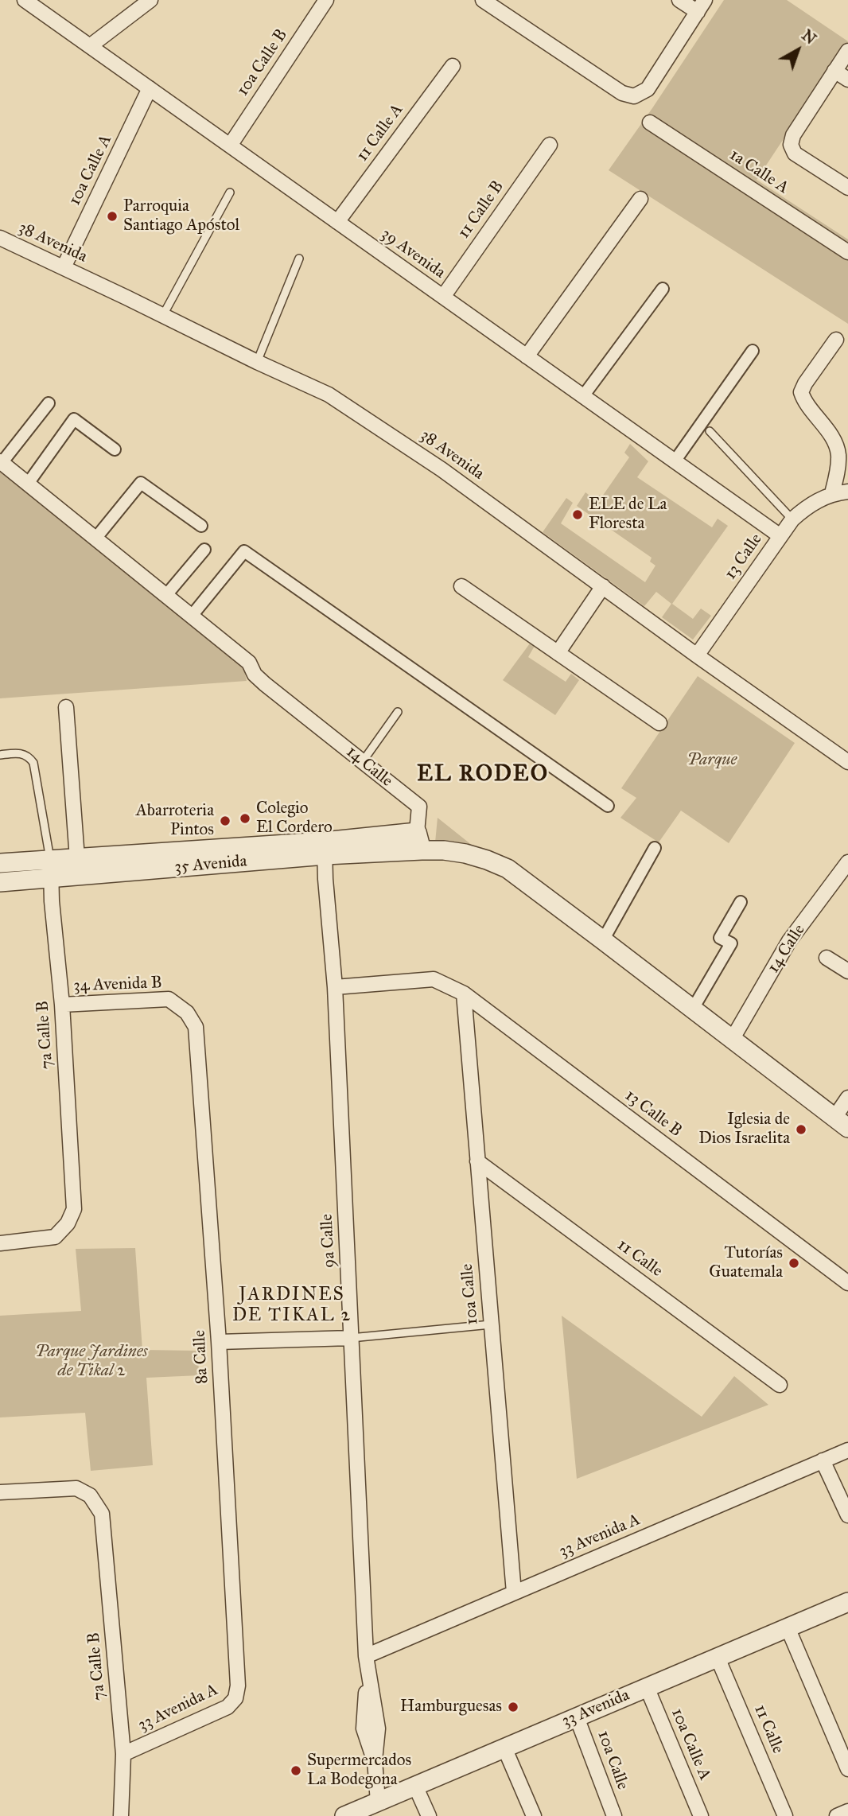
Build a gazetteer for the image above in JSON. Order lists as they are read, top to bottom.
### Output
{
  "streets": {
    "street": [
      "10a Calle B",
      "11 Calle A",
      "10a Calle A",
      "1a Calle A",
      "11 Calle B",
      "38 Avenida",
      "39 Avenida",
      "13 Calle",
      "14 Calle",
      "35 Avenida",
      "34 Avenida B",
      "7a Calle B",
      "13 Calle B",
      "9a Calle",
      "11 Calle",
      "10a Calle",
      "8a Calle",
      "33 Avenida A",
      "33 Avenida"
    ]
  },
  "crossings": [
    ["10a Calle B", "39 Avenida"],
    ["11 Calle A", "39 Avenida"],
    ["10a Calle A", "38 Avenida"],
    ["10a Calle A", "39 Avenida"],
    ["10a Calle A", "33 Avenida"],
    ["11 Calle B", "39 Avenida"],
    ["38 Avenida", "13 Calle"],
    ["39 Avenida", "13 Calle"],
    ["14 Calle", "35 Avenida"],
    ["35 Avenida", "7a Calle B"],
    ["35 Avenida", "9a Calle"],
    ["34 Avenida B", "7a Calle B"],
    ["34 Avenida B", "8a Calle"],
    ["7a Calle B", "33 Avenida A"],
    ["13 Calle B", "9a Calle"],
    ["13 Calle B", "10a Calle"],
    ["9a Calle", "33 Avenida A"],
    ["9a Calle", "33 Avenida"],
    ["11 Calle", "10a Calle"],
    ["11 Calle", "33 Avenida"],
    ["10a Calle", "33 Avenida A"],
    ["10a Calle", "33 Avenida"],
    ["8a Calle", "33 Avenida A"]
  ],
  "districts": ["EL RODEO", "JARDINES DE TIKAL 2"],
  "parks": ["Parque", "Parque Jardines de Tikal 2"],
  "places": [
    "Parroquia Santiago Apóstol",
    "ELE de La Floresta",
    "Colegio El Cordero",
    "Abarroteria Pintos",
    "Iglesia de Dios Israelita",
    "Tutorías Guatemala",
    "Hamburguesas",
    "Supermercados La Bodegona"
  ],
  "north": "top right"
}
